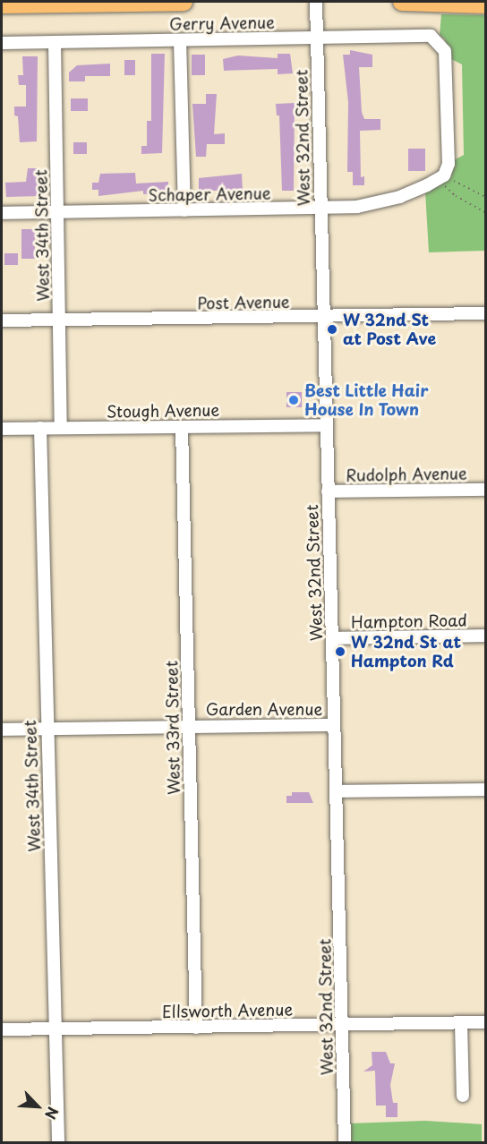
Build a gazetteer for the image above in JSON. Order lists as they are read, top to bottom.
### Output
{
  "streets": {
    "street": [
      "Gerry Avenue",
      "West 32nd Street",
      "Schaper Avenue",
      "West 34th Street",
      "Post Avenue",
      "Stough Avenue",
      "Rudolph Avenue",
      "Hampton Road",
      "Garden Avenue",
      "West 33rd Street",
      "Ellsworth Avenue"
    ]
  },
  "crossings": [
    ["Gerry Avenue", "West 32nd Street"],
    ["Gerry Avenue", "Schaper Avenue"],
    ["Gerry Avenue", "West 34th Street"],
    ["West 32nd Street", "Schaper Avenue"],
    ["West 32nd Street", "Post Avenue"],
    ["West 32nd Street", "Stough Avenue"],
    ["West 32nd Street", "Rudolph Avenue"],
    ["West 32nd Street", "Hampton Road"],
    ["West 32nd Street", "Garden Avenue"],
    ["West 32nd Street", "Ellsworth Avenue"],
    ["Schaper Avenue", "West 34th Street"],
    ["West 34th Street", "Post Avenue"],
    ["West 34th Street", "Stough Avenue"],
    ["West 34th Street", "Garden Avenue"],
    ["West 34th Street", "Ellsworth Avenue"],
    ["Stough Avenue", "West 33rd Street"],
    ["Garden Avenue", "West 33rd Street"],
    ["West 33rd Street", "Ellsworth Avenue"]
  ],
  "places": ["W 32nd St at Post Ave", "Best Little Hair House In Town", "W 32nd St at Hampton Rd"],
  "north": "bottom right"
}
